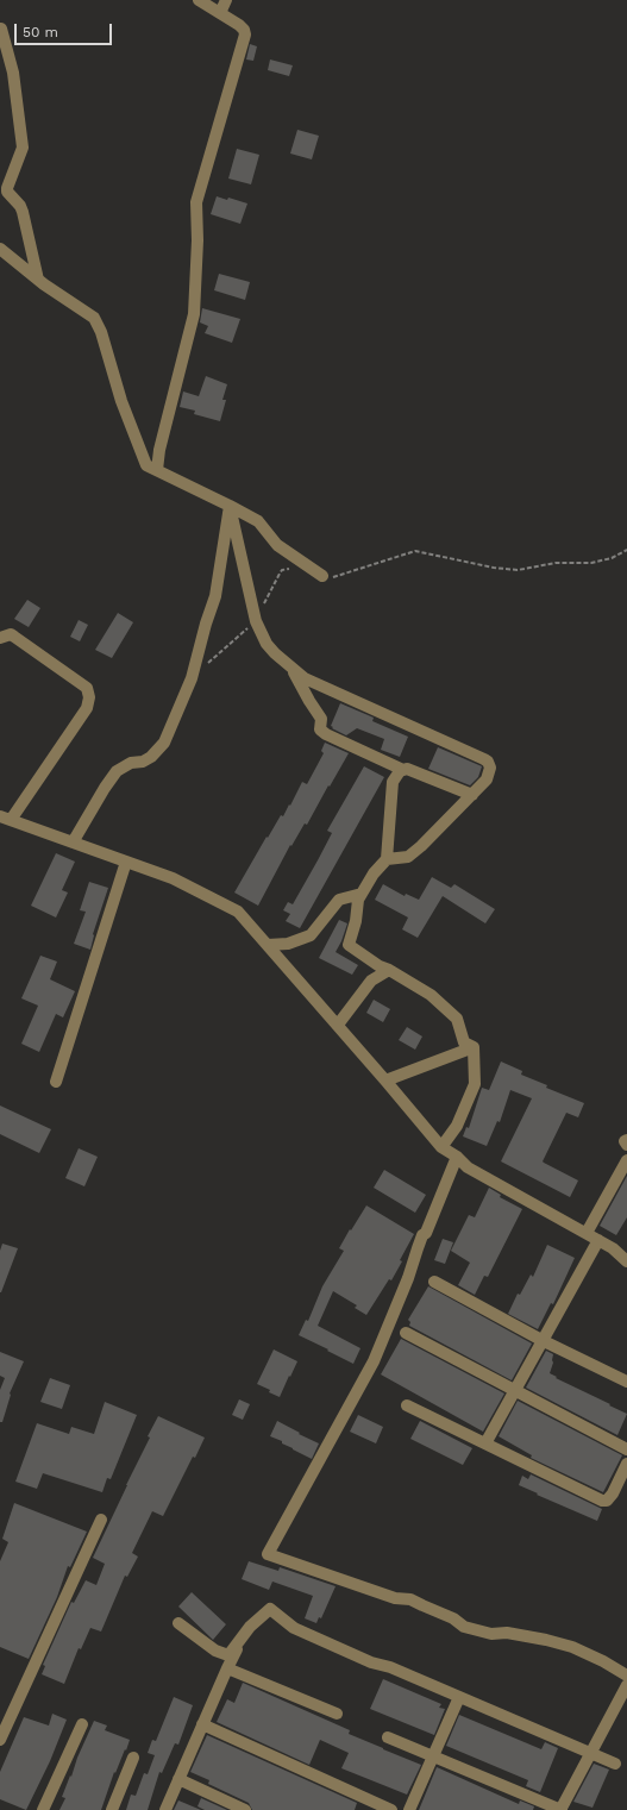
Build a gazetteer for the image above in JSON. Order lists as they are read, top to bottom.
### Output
{
  "scale_bar": "50 m"
}
